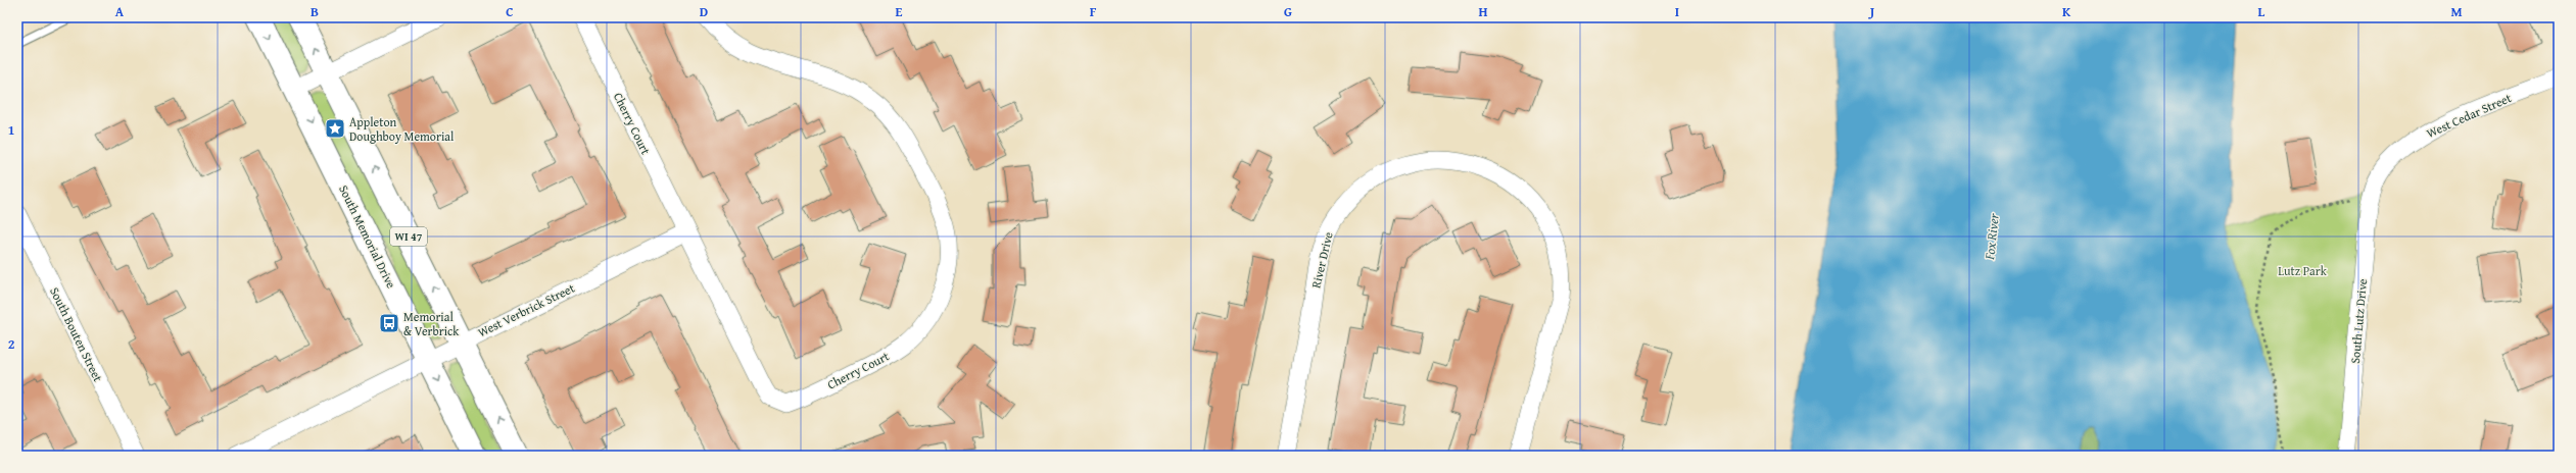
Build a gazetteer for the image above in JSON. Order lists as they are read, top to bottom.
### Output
{
  "streets": {
    "main road": ["South Memorial Drive", "WI 47"],
    "street": [
      "West Cedar Street",
      "Cherry Court",
      "River Drive",
      "West Verbrick Street",
      "South Lutz Drive",
      "South Bouten Street"
    ]
  },
  "crossings": [
    ["West Cedar Street", "South Lutz Drive"],
    ["Cherry Court", "West Verbrick Street"],
    ["South Memorial Drive", "West Verbrick Street"],
    ["WI 47", "West Verbrick Street"]
  ],
  "water": ["Fox River"],
  "parks": ["Lutz Park"],
  "places": {
    "place": ["Appleton Doughboy Memorial"],
    "bus stop": ["Memorial & Verbrick"]
  },
  "grid": {
    "columns": [
      "A",
      "B",
      "C",
      "D",
      "E",
      "F",
      "G",
      "H",
      "I",
      "J",
      "K",
      "L",
      "M"
    ],
    "rows": ["1", "2"]
  }
}
